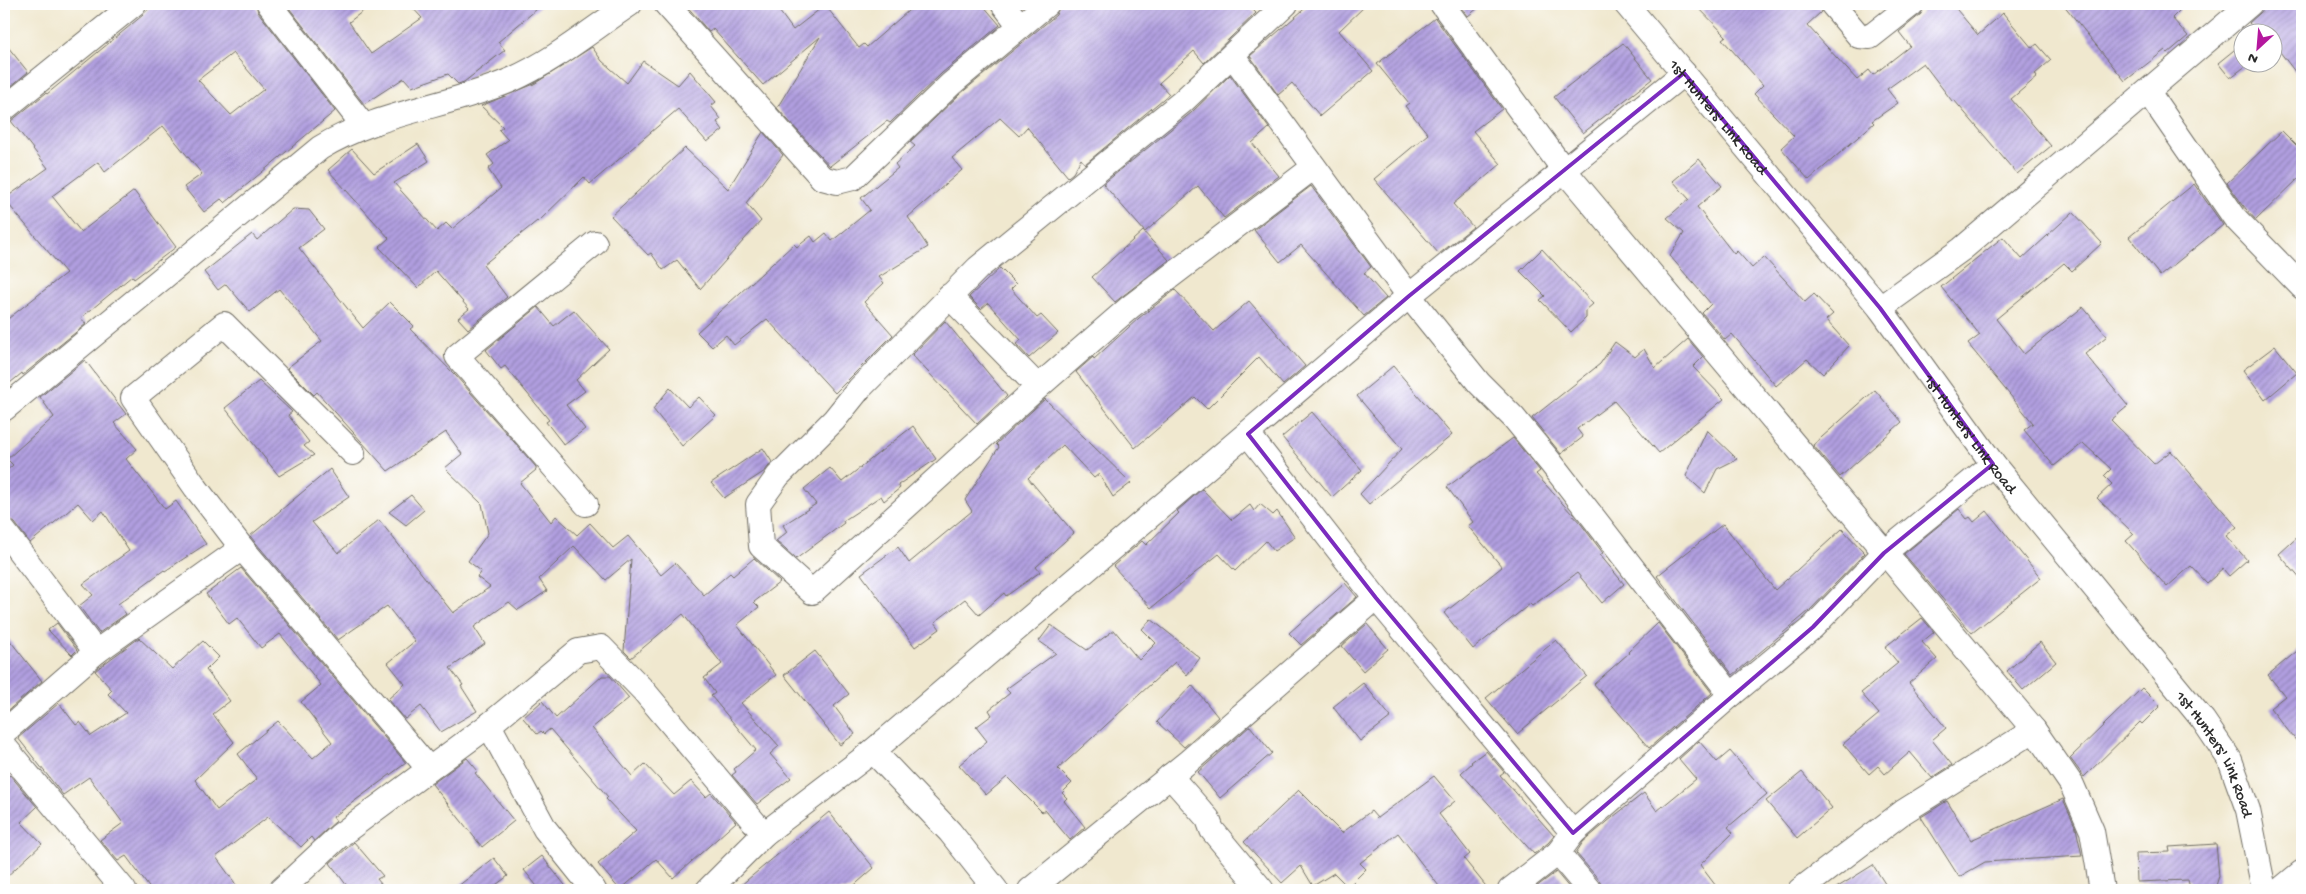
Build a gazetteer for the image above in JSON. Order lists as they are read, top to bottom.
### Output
{
  "streets": {
    "street": ["1st Hunters' Link Road"]
  },
  "north": "bottom left"
}
